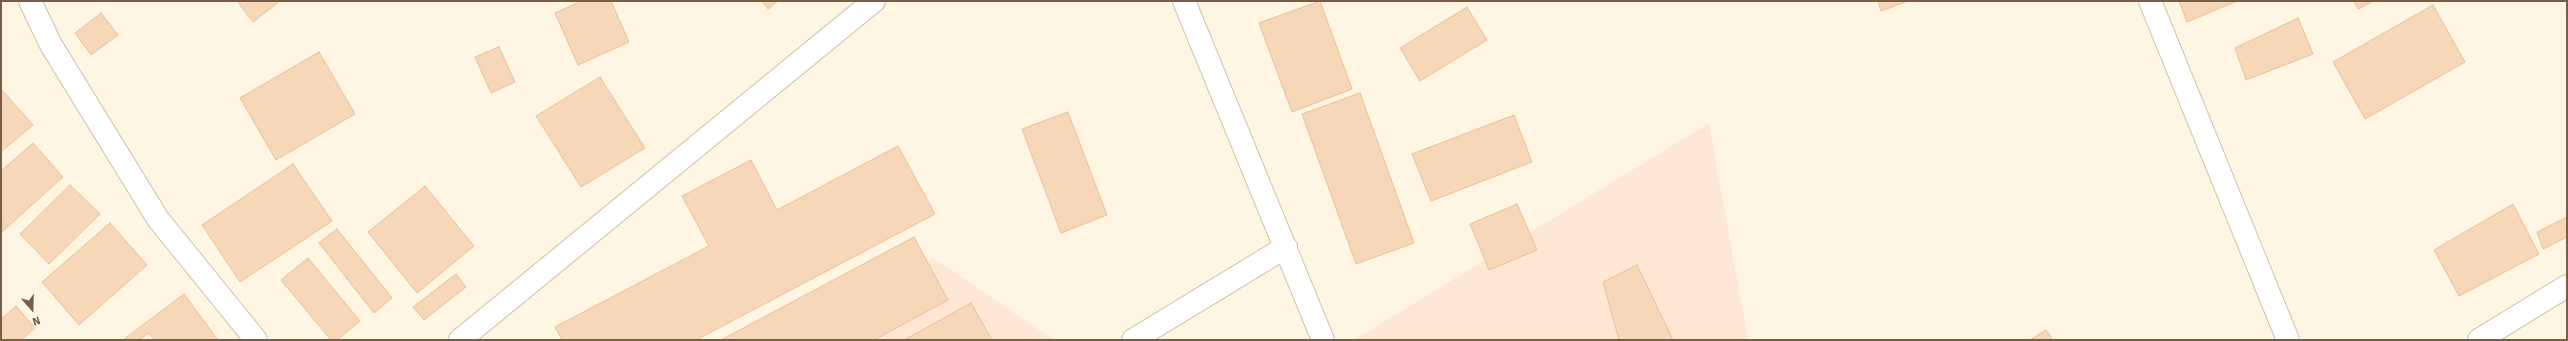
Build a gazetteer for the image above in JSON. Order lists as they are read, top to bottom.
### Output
{
  "north": "bottom"
}
